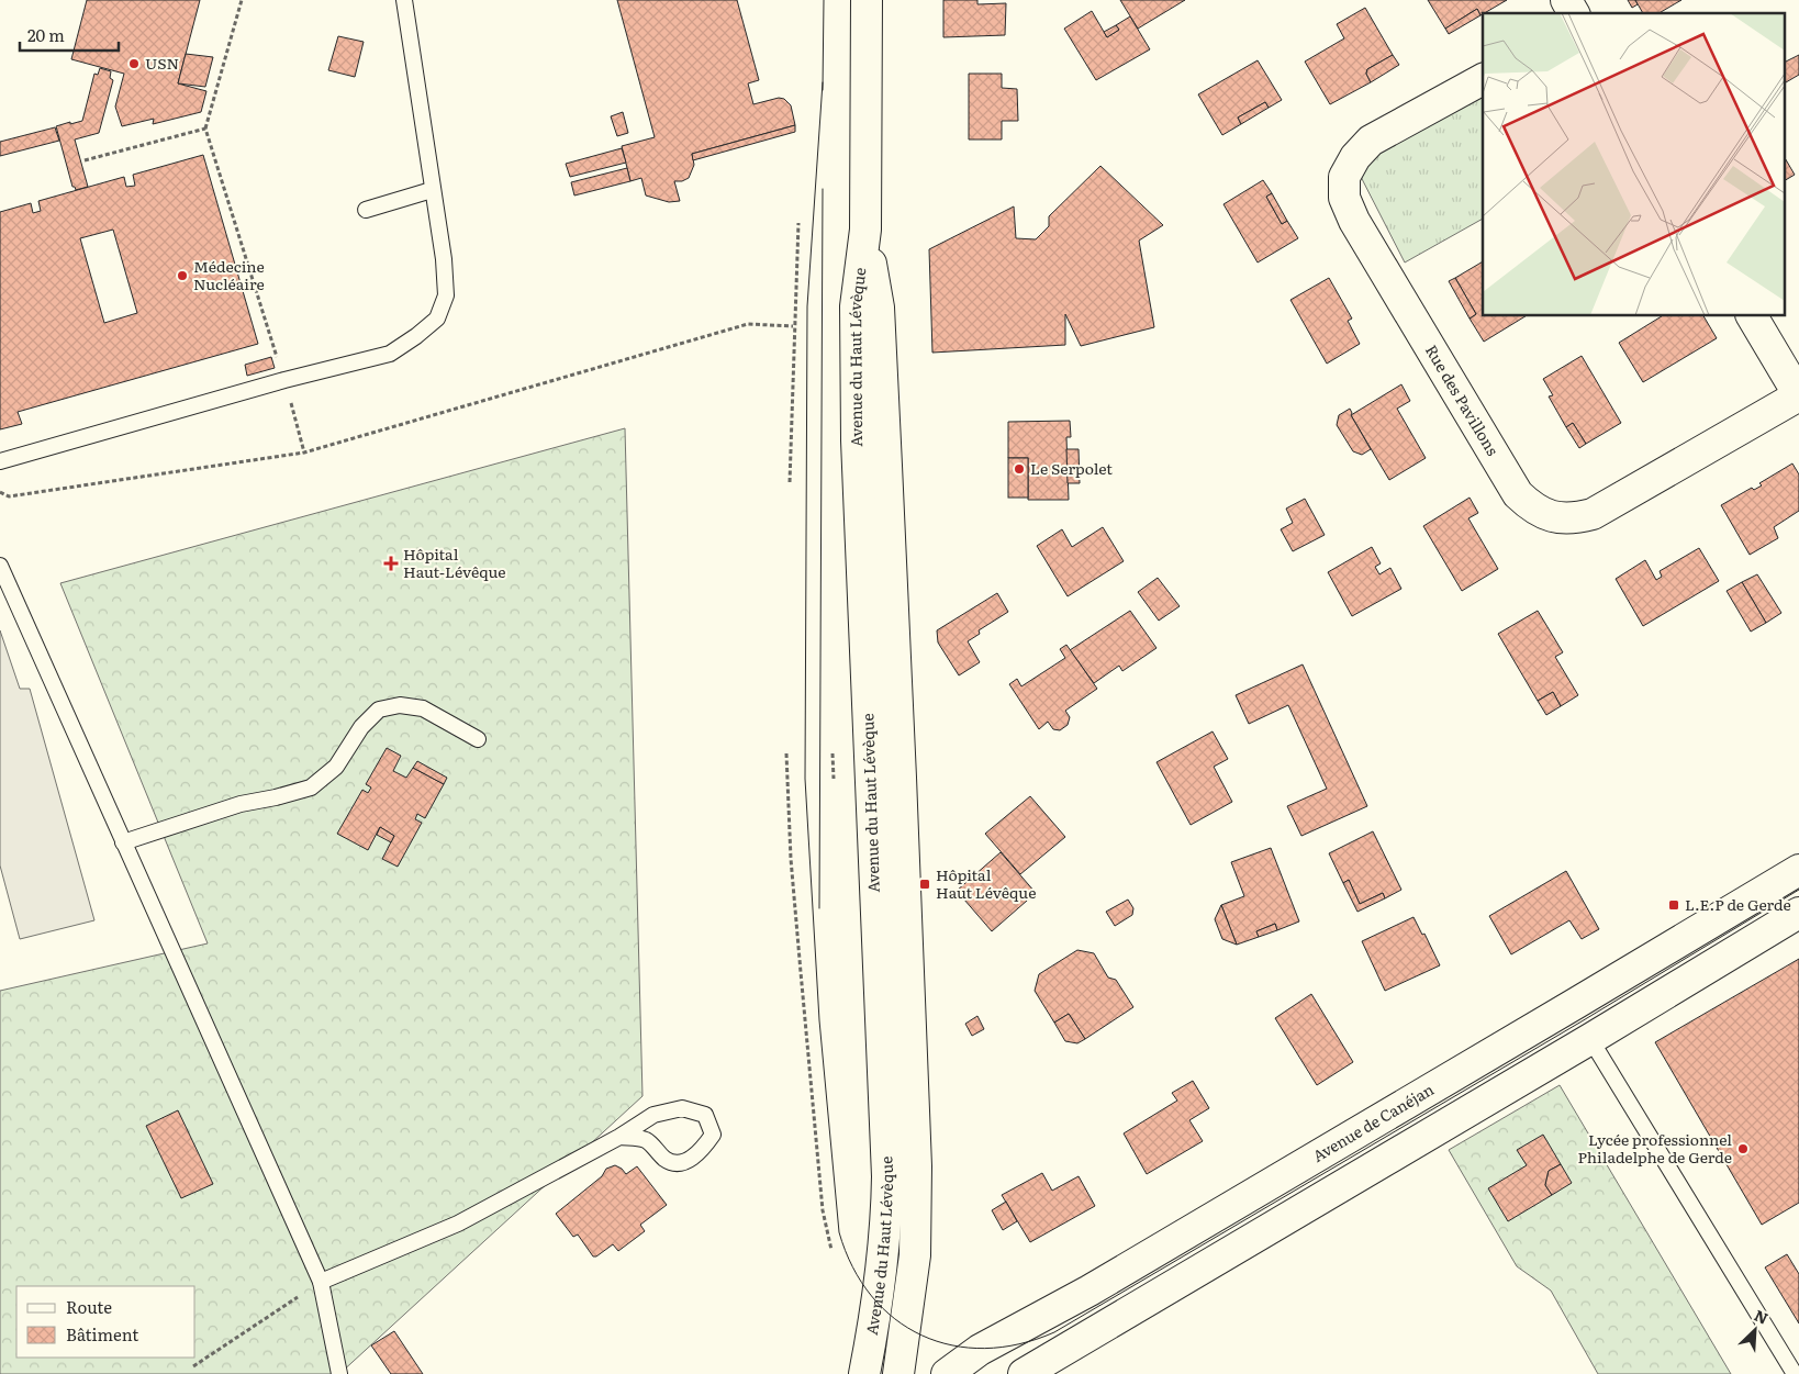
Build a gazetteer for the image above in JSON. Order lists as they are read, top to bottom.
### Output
{
  "streets": {
    "street": ["Avenue du Haut Lévèque", "Rue des Pavillons", "Avenue de Canéjan"]
  },
  "places": {
    "other": [
      "USN",
      "Médecine Nucléaire",
      "Le Serpolet",
      "Lycée professionnel Philadelphe de Gerde"
    ],
    "health": ["Hôpital Haut-Lévêque"],
    "transit": ["Hôpital Haut Lévêque", "L.E.P de Gerde"]
  },
  "legend": ["Route", "Bâtiment"],
  "scale_bar": "20 m",
  "north": "top right"
}
